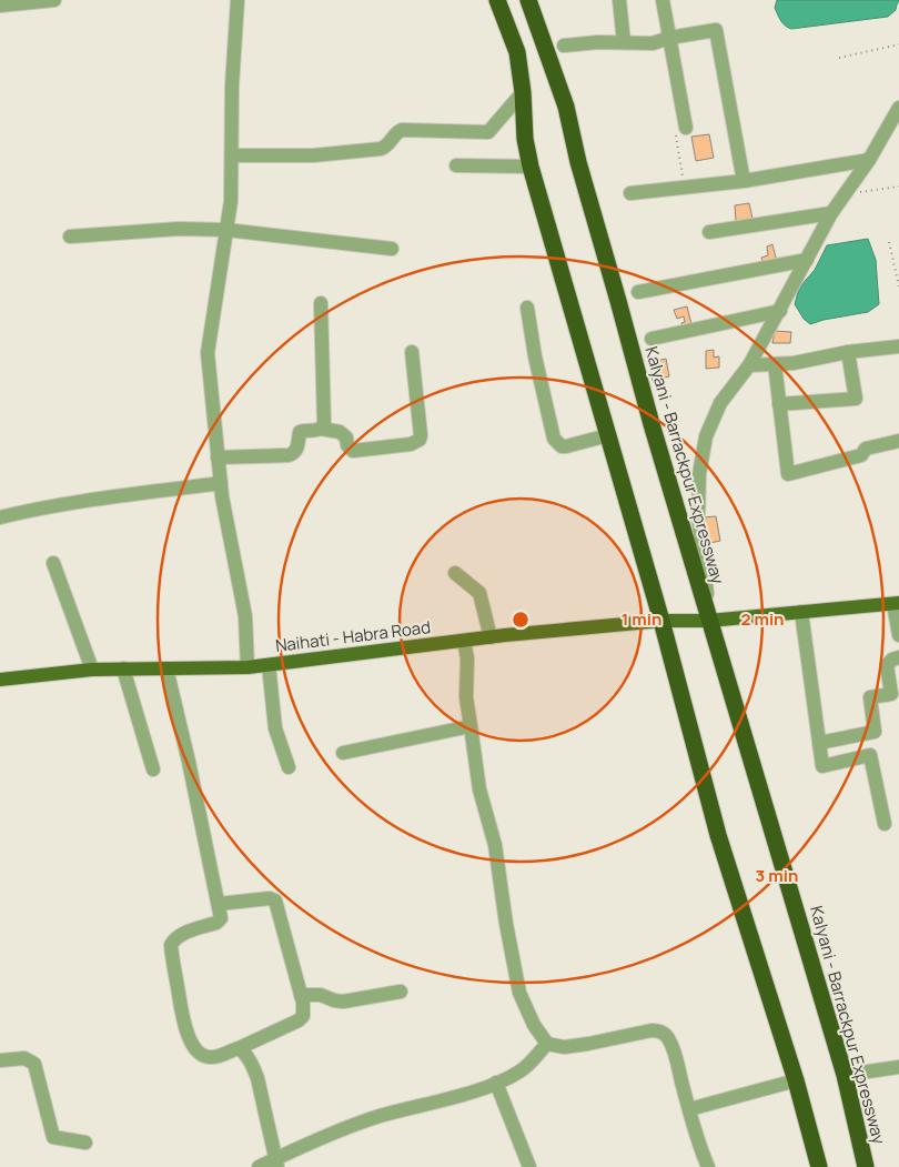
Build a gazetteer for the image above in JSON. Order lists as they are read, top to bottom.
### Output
{
  "streets": {
    "highway": ["Kalyani - Barrackpur Expressway"],
    "main road": ["Naihati - Habra Road"]
  },
  "crossings": [
    ["Kalyani - Barrackpur Expressway", "Naihati - Habra Road"]
  ],
  "rings": ["1 min", "2 min", "3 min"]
}
